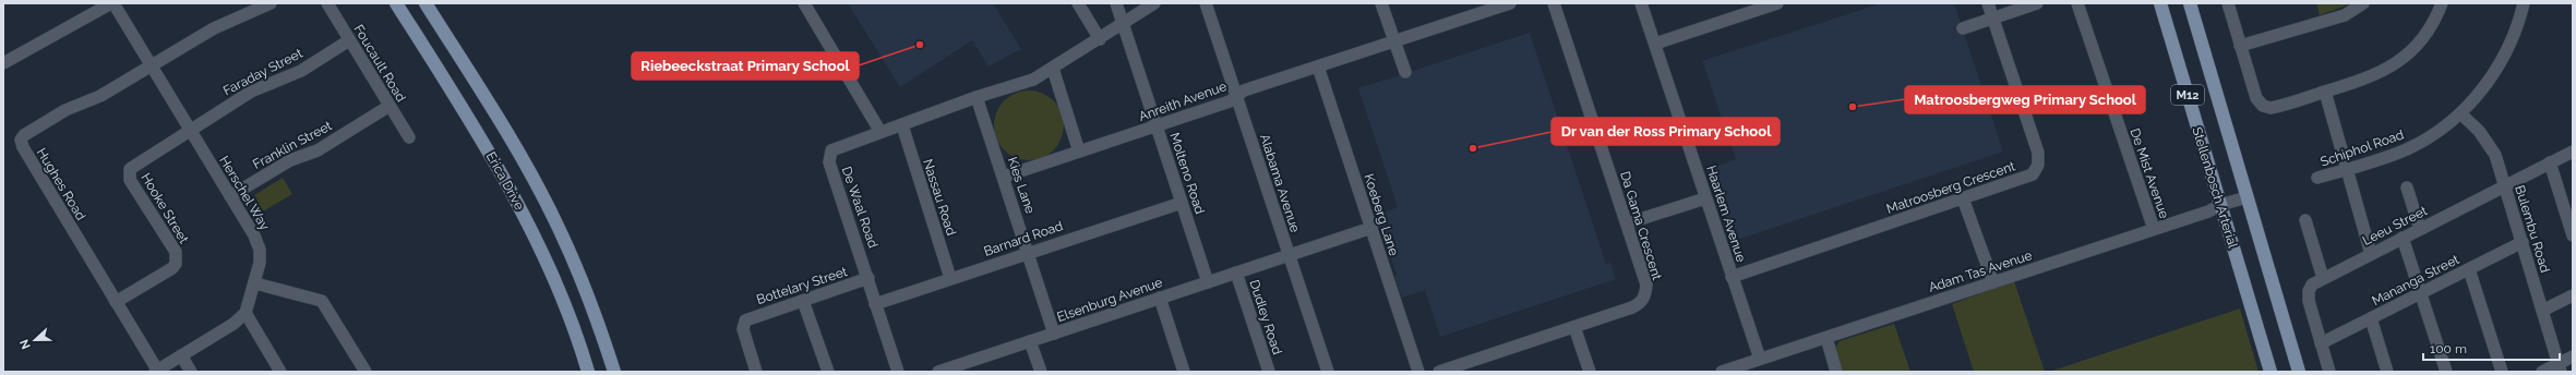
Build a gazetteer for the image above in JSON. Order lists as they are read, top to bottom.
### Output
{
  "streets": {
    "main road": ["M12", "Erica Drive", "Stellenbosch Arterial"],
    "street": [
      "Foucault Road",
      "Faraday Street",
      "Anreith Avenue",
      "Franklin Street",
      "Schiphol Road",
      "Molteno Road",
      "De Mist Avenue",
      "Alabama Avenue",
      "Hughes Road",
      "Kies Lane",
      "Matroosberg Crescent",
      "Herschel Way",
      "Nassau Road",
      "De Waal Road",
      "Hooke Street",
      "Haarlem Avenue",
      "Koeberg Lane",
      "Da Gama Crescent",
      "Leeu Street",
      "Bulembu Road",
      "Barnard Road",
      "Adam Tas Avenue",
      "Mananga Street",
      "Bottelary Street",
      "Elsenburg Avenue",
      "Dudley Road"
    ]
  },
  "crossings": [
    ["Foucault Road", "Faraday Street"],
    ["Foucault Road", "Franklin Street"],
    ["Faraday Street", "Herschel Way"],
    ["Faraday Street", "Hooke Street"],
    ["Anreith Avenue", "Molteno Road"],
    ["Anreith Avenue", "Alabama Avenue"],
    ["Anreith Avenue", "Kies Lane"],
    ["Anreith Avenue", "Koeberg Lane"],
    ["Franklin Street", "Herschel Way"],
    ["Schiphol Road", "Bulembu Road"],
    ["Molteno Road", "De Waal Road"],
    ["Molteno Road", "Barnard Road"],
    ["Molteno Road", "Elsenburg Avenue"],
    ["De Mist Avenue", "Adam Tas Avenue"],
    ["Alabama Avenue", "Elsenburg Avenue"],
    ["Hughes Road", "Herschel Way"],
    ["Hughes Road", "Hooke Street"],
    ["Kies Lane", "De Waal Road"],
    ["Kies Lane", "Barnard Road"],
    ["Kies Lane", "Elsenburg Avenue"],
    ["Matroosberg Crescent", "Haarlem Avenue"],
    ["Stellenbosch Arterial", "Adam Tas Avenue"],
    ["Herschel Way", "Hooke Street"],
    ["Nassau Road", "De Waal Road"],
    ["Nassau Road", "Barnard Road"],
    ["De Waal Road", "Barnard Road"],
    ["De Waal Road", "Bottelary Street"],
    ["Haarlem Avenue", "Adam Tas Avenue"],
    ["Koeberg Lane", "Elsenburg Avenue"],
    ["Leeu Street", "Bulembu Road"],
    ["Leeu Street", "Mananga Street"],
    ["Bulembu Road", "Mananga Street"],
    ["Elsenburg Avenue", "Dudley Road"]
  ],
  "places": ["Riebeeckstraat Primary School", "Matroosbergweg Primary School", "Dr van der Ross Primary School"],
  "scale_bar": "100 m",
  "north": "left"
}
